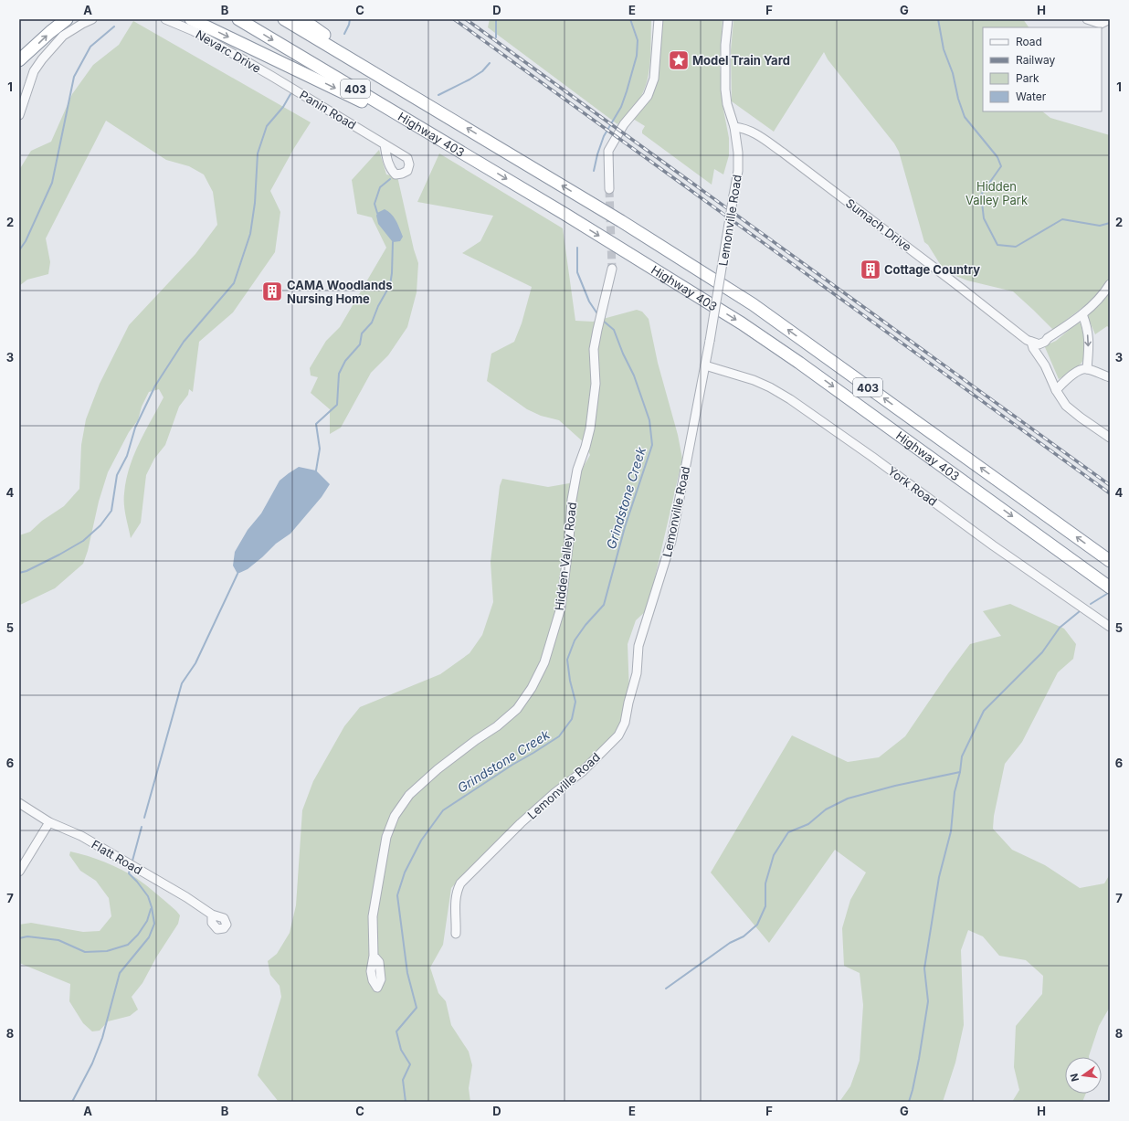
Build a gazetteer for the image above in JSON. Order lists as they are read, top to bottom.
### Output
{
  "streets": {
    "highway": ["403", "Highway 403"],
    "street": [
      "Nevarc Drive",
      "Panin Road",
      "Lemonville Road",
      "Sumach Drive",
      "York Road",
      "Hidden Valley Road",
      "Flatt Road"
    ]
  },
  "crossings": [
    ["Nevarc Drive", "Panin Road"],
    ["Lemonville Road", "Sumach Drive"],
    ["Lemonville Road", "York Road"]
  ],
  "water": ["Grindstone Creek"],
  "parks": ["Hidden Valley Park"],
  "places": {
    "place": ["Model Train Yard"],
    "building": ["Cottage Country", "CAMA Woodlands Nursing Home"]
  },
  "legend": [
    "Road",
    "Railway",
    "Park",
    "Water"
  ],
  "north": "left",
  "grid": {
    "columns": [
      "A",
      "B",
      "C",
      "D",
      "E",
      "F",
      "G",
      "H"
    ],
    "rows": [
      "1",
      "2",
      "3",
      "4",
      "5",
      "6",
      "7",
      "8"
    ]
  }
}
